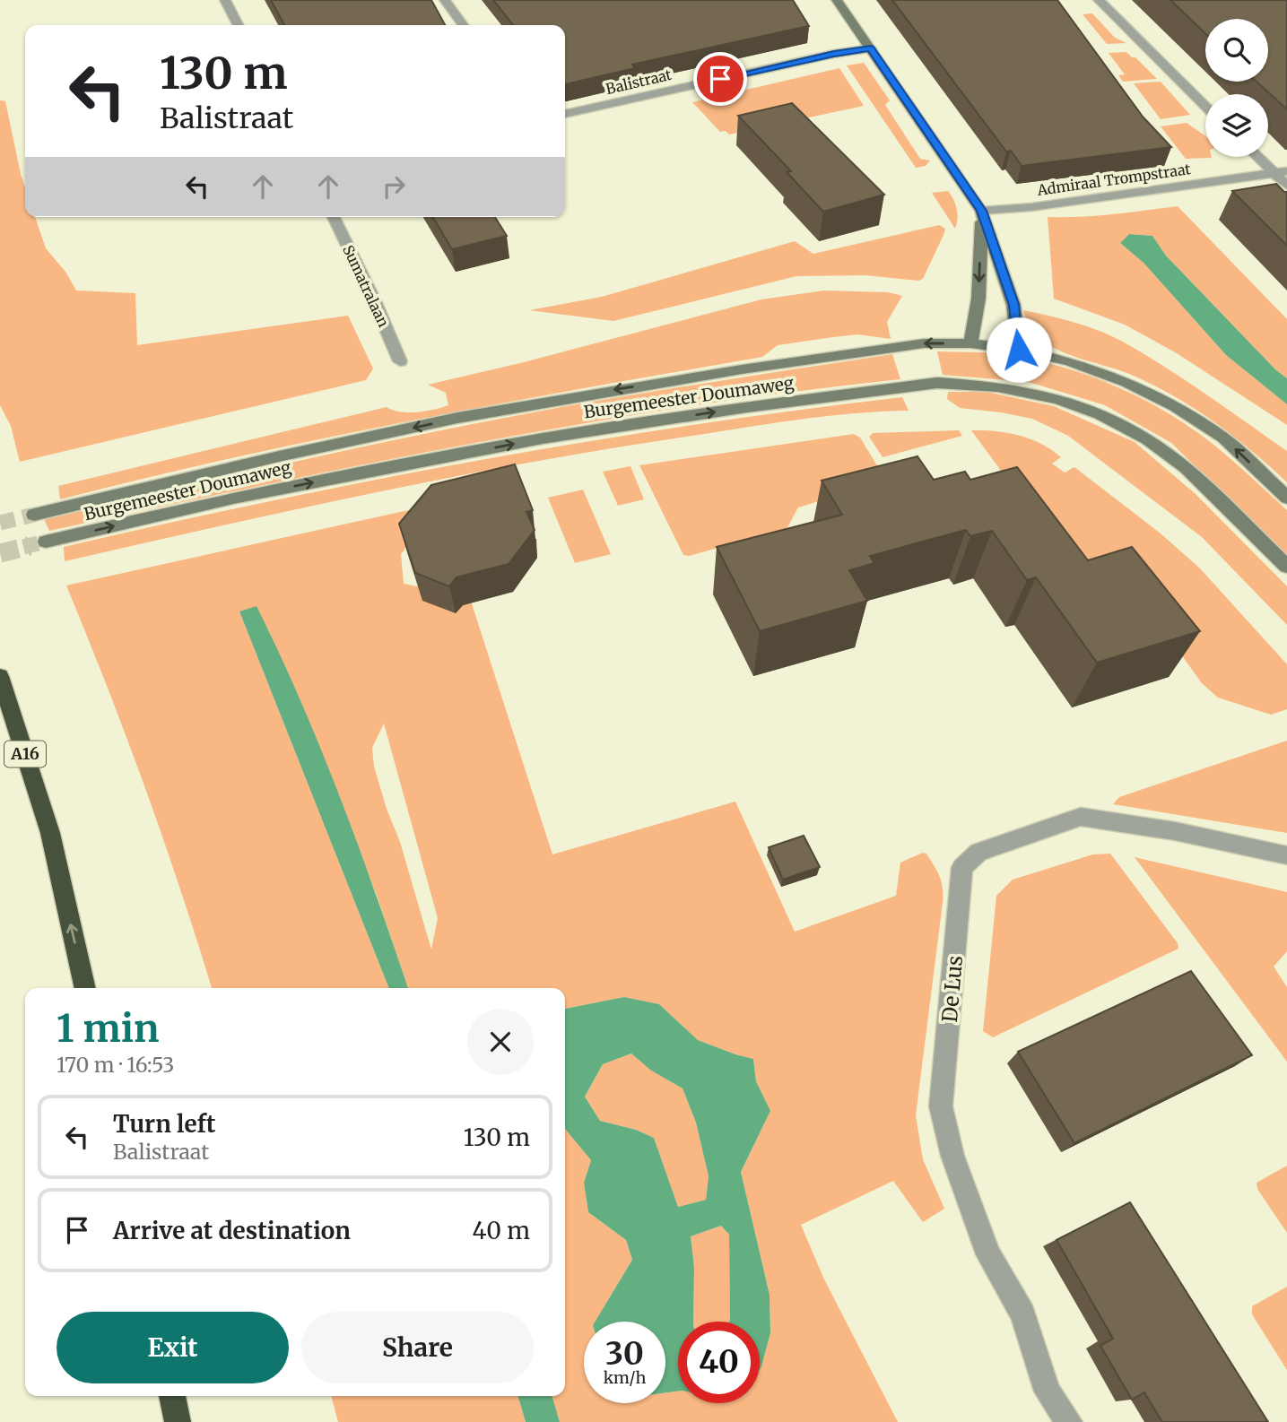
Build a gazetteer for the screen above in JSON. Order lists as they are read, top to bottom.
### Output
{
  "streets": {
    "highway": ["A16"],
    "main road": ["Burgemeester Doumaweg"],
    "street": [
      "Balistraat",
      "Admiraal Trompstraat",
      "Sumatralaan",
      "De Lus"
    ]
  },
  "page": {
    "turn": ["130 m", "Balistraat"],
    "heading": ["1 min", "170 m · 16:53"],
    "list": [
      {
        "name": "Turn left",
        "note": "Balistraat",
        "value": "130 m"
      },
      {
        "name": "Arrive at destination",
        "value": "40 m"
      }
    ],
    "buttons": ["Exit", "Share"],
    "speed": "30 km/h",
    "limit": "40"
  }
}
